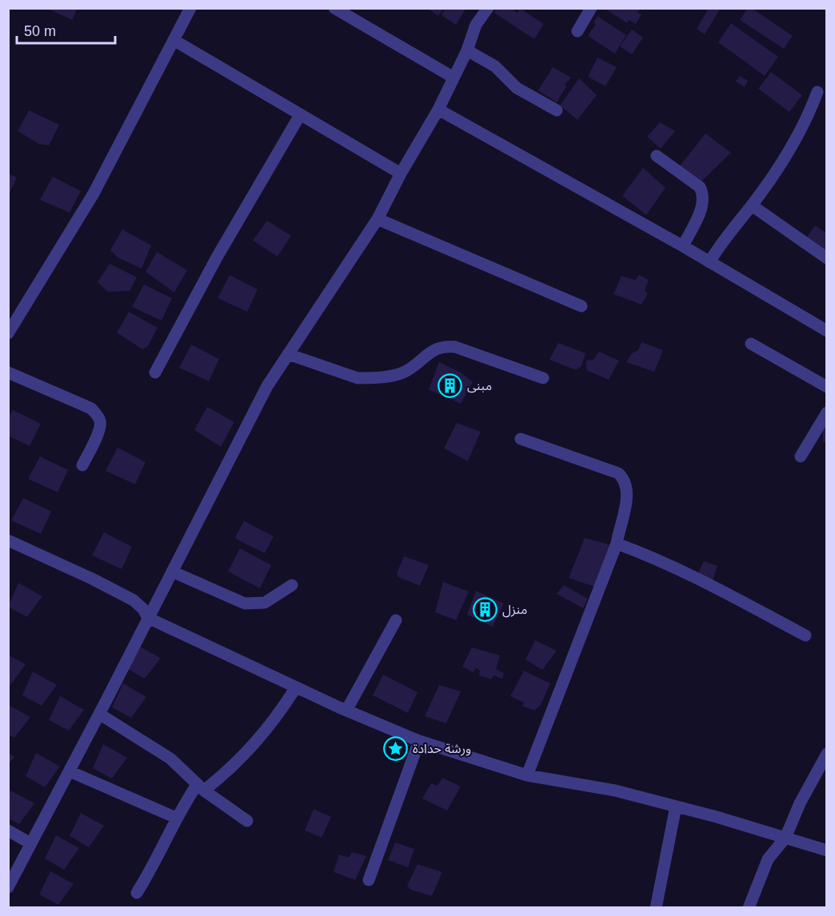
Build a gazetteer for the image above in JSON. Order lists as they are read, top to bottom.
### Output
{
  "places": {
    "building": ["مبنى", "منزل"],
    "place": ["ورشة حدادة"]
  },
  "scale_bar": "50 m"
}
